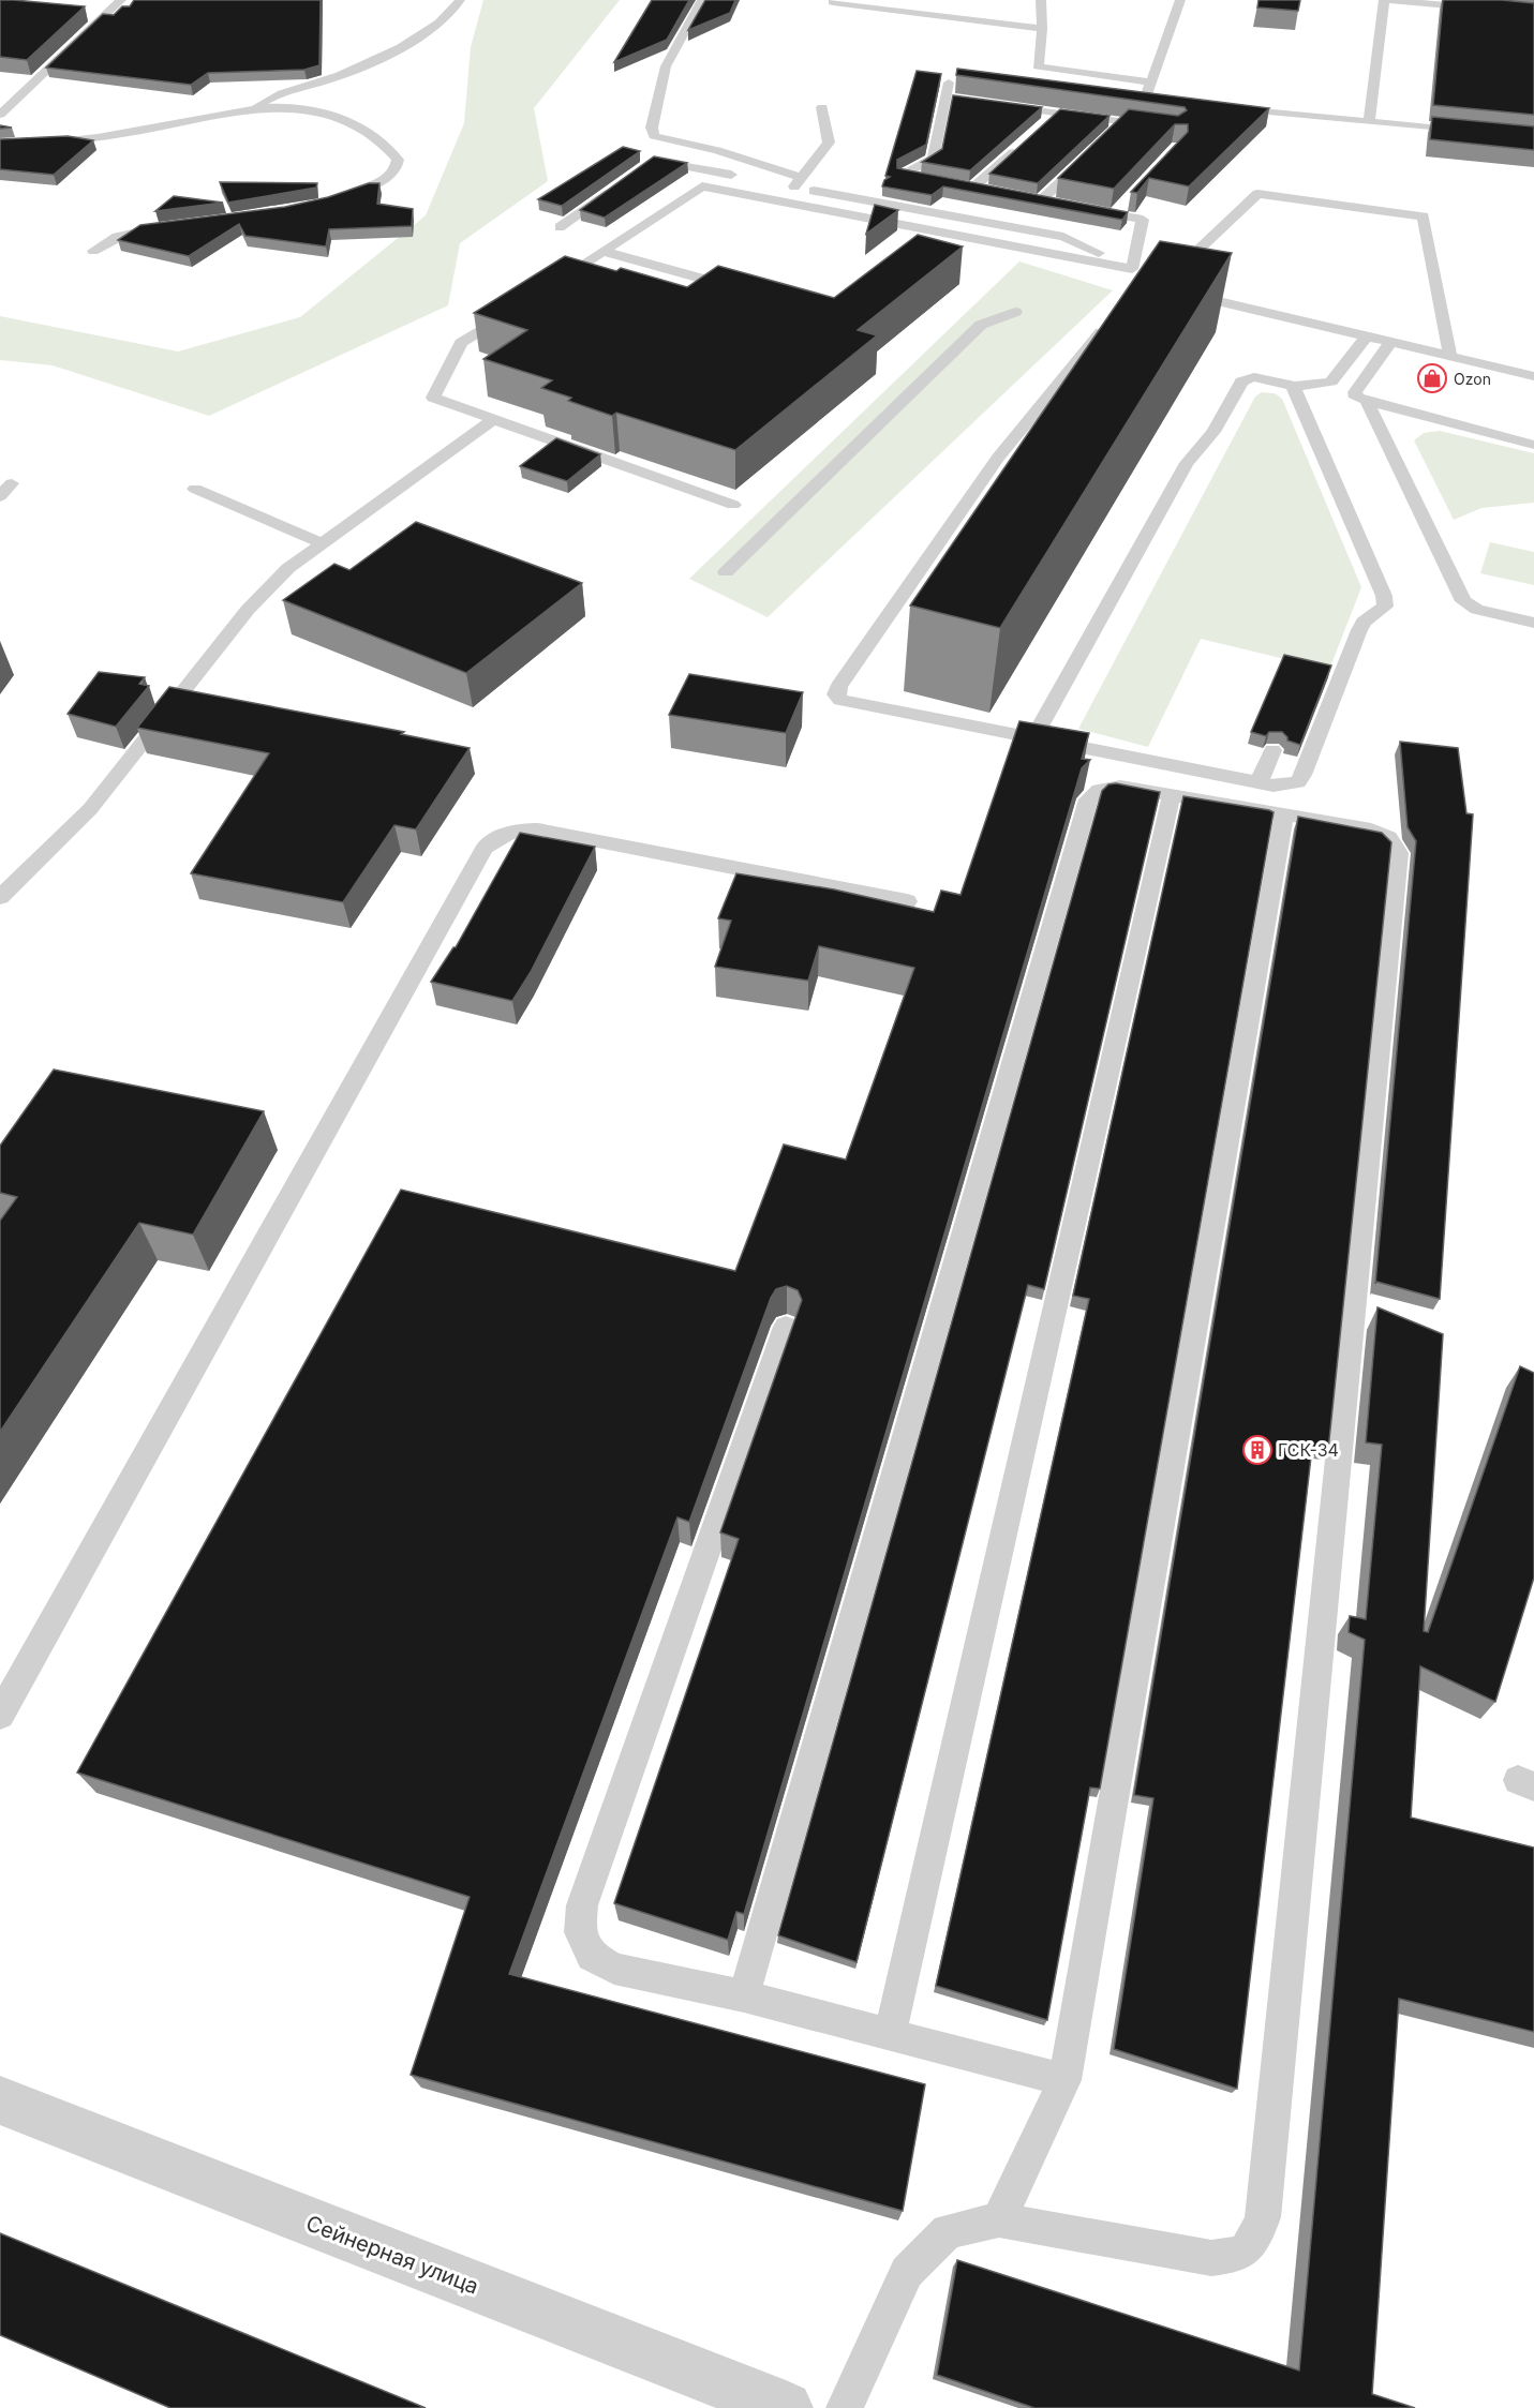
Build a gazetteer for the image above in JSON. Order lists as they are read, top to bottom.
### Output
{
  "streets": {
    "street": ["Сейнерная улица"]
  },
  "places": {
    "shop": ["Ozon"],
    "building": ["ГСК-34"]
  }
}
